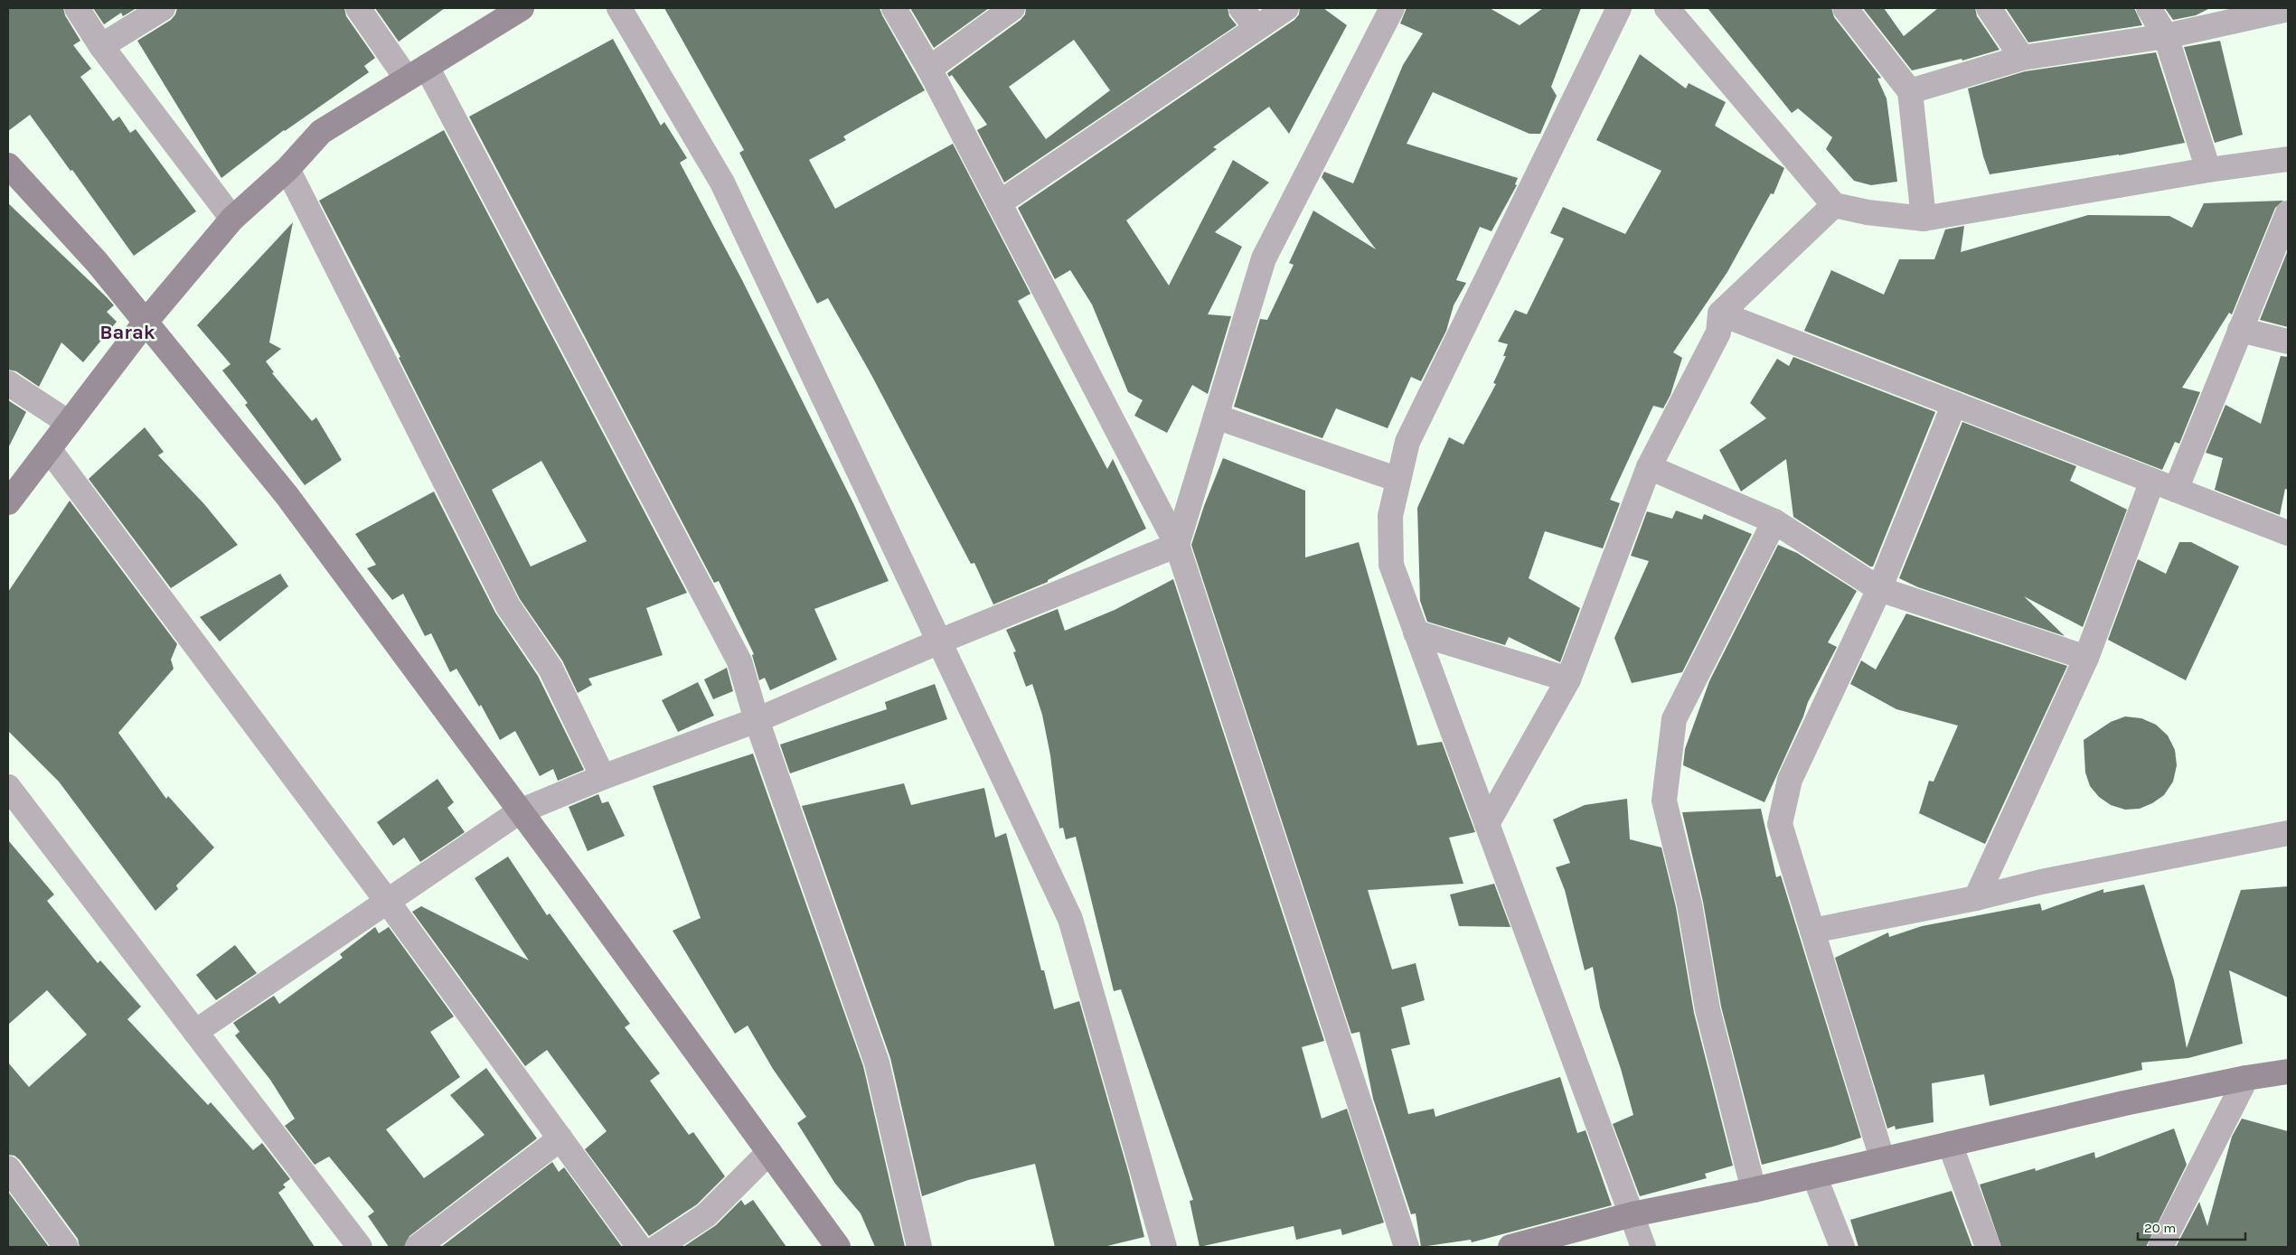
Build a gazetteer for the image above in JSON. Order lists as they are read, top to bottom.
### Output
{
  "districts": ["Barak"],
  "scale_bar": "20 m"
}
